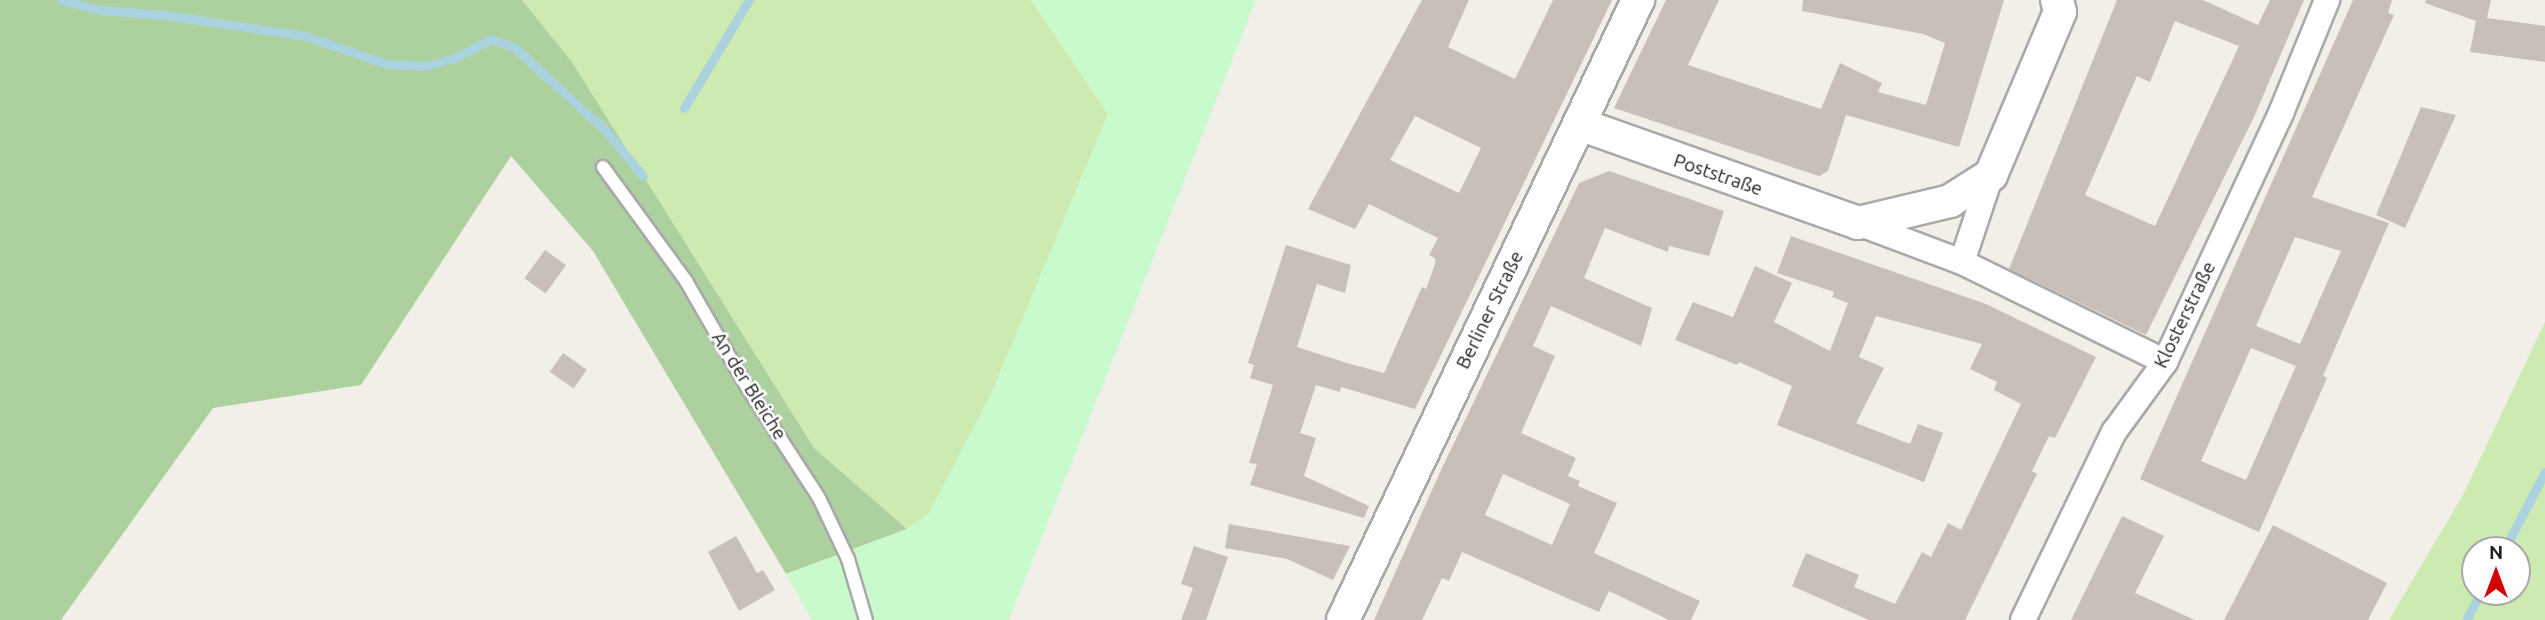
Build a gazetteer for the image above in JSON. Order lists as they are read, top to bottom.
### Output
{
  "streets": {
    "street": ["Poststraße", "Berliner Straße", "Klosterstraße"],
    "lane": ["An der Bleiche"]
  },
  "crossings": [
    ["Poststraße", "Berliner Straße"],
    ["Poststraße", "Klosterstraße"]
  ],
  "north": "top"
}
